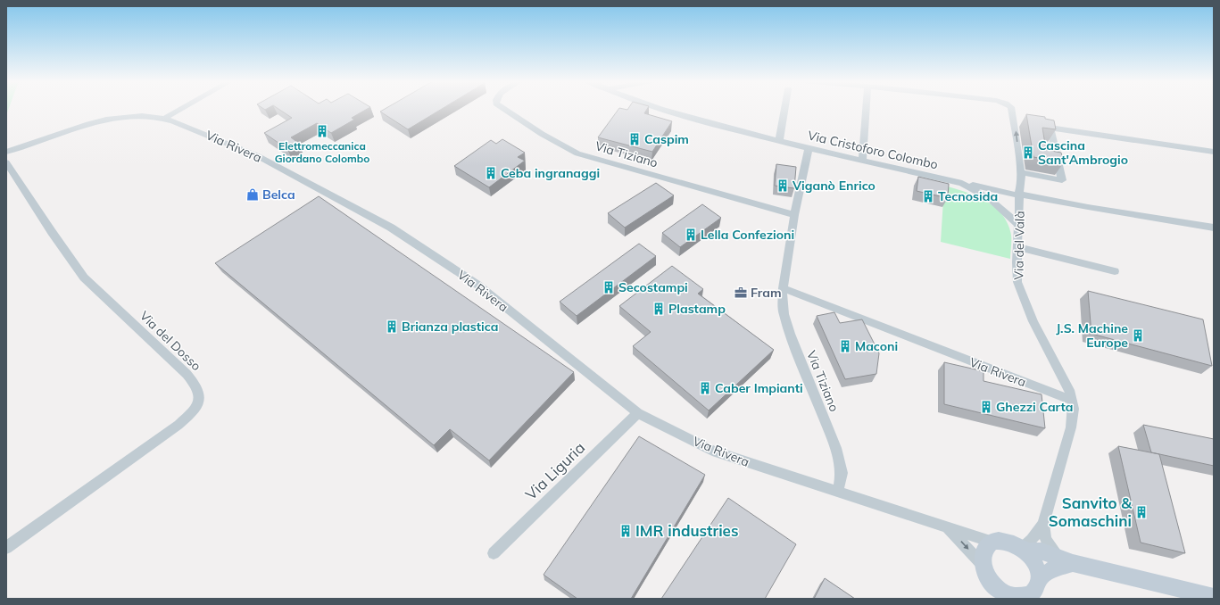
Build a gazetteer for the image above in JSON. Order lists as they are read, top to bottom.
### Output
{
  "streets": {
    "street": [
      "Via Rivera",
      "Via Cristoforo Colombo",
      "Via Tiziano",
      "Via del Valà",
      "Via del Dosso",
      "Via Liguria"
    ]
  },
  "crossings": [
    ["Via Rivera", "Via Tiziano"],
    ["Via Rivera", "Via del Valà"],
    ["Via Rivera", "Via Liguria"],
    ["Via Cristoforo Colombo", "Via Tiziano"],
    ["Via Cristoforo Colombo", "Via del Valà"]
  ],
  "places": {
    "building": [
      "Elettromeccanica Giordano Colombo",
      "Caspim",
      "Cascina Sant'Ambrogio",
      "Ceba ingranaggi",
      "Viganò Enrico",
      "Tecnosida",
      "Lella Confezioni",
      "Secostampi",
      "Plastamp",
      "Brianza plastica",
      "J.S. Machine Europe",
      "Maconi",
      "Caber Impianti",
      "Ghezzi Carta",
      "Sanvito & Somaschini",
      "IMR industries"
    ],
    "shop": ["Belca"],
    "office": ["Fram"]
  }
}
